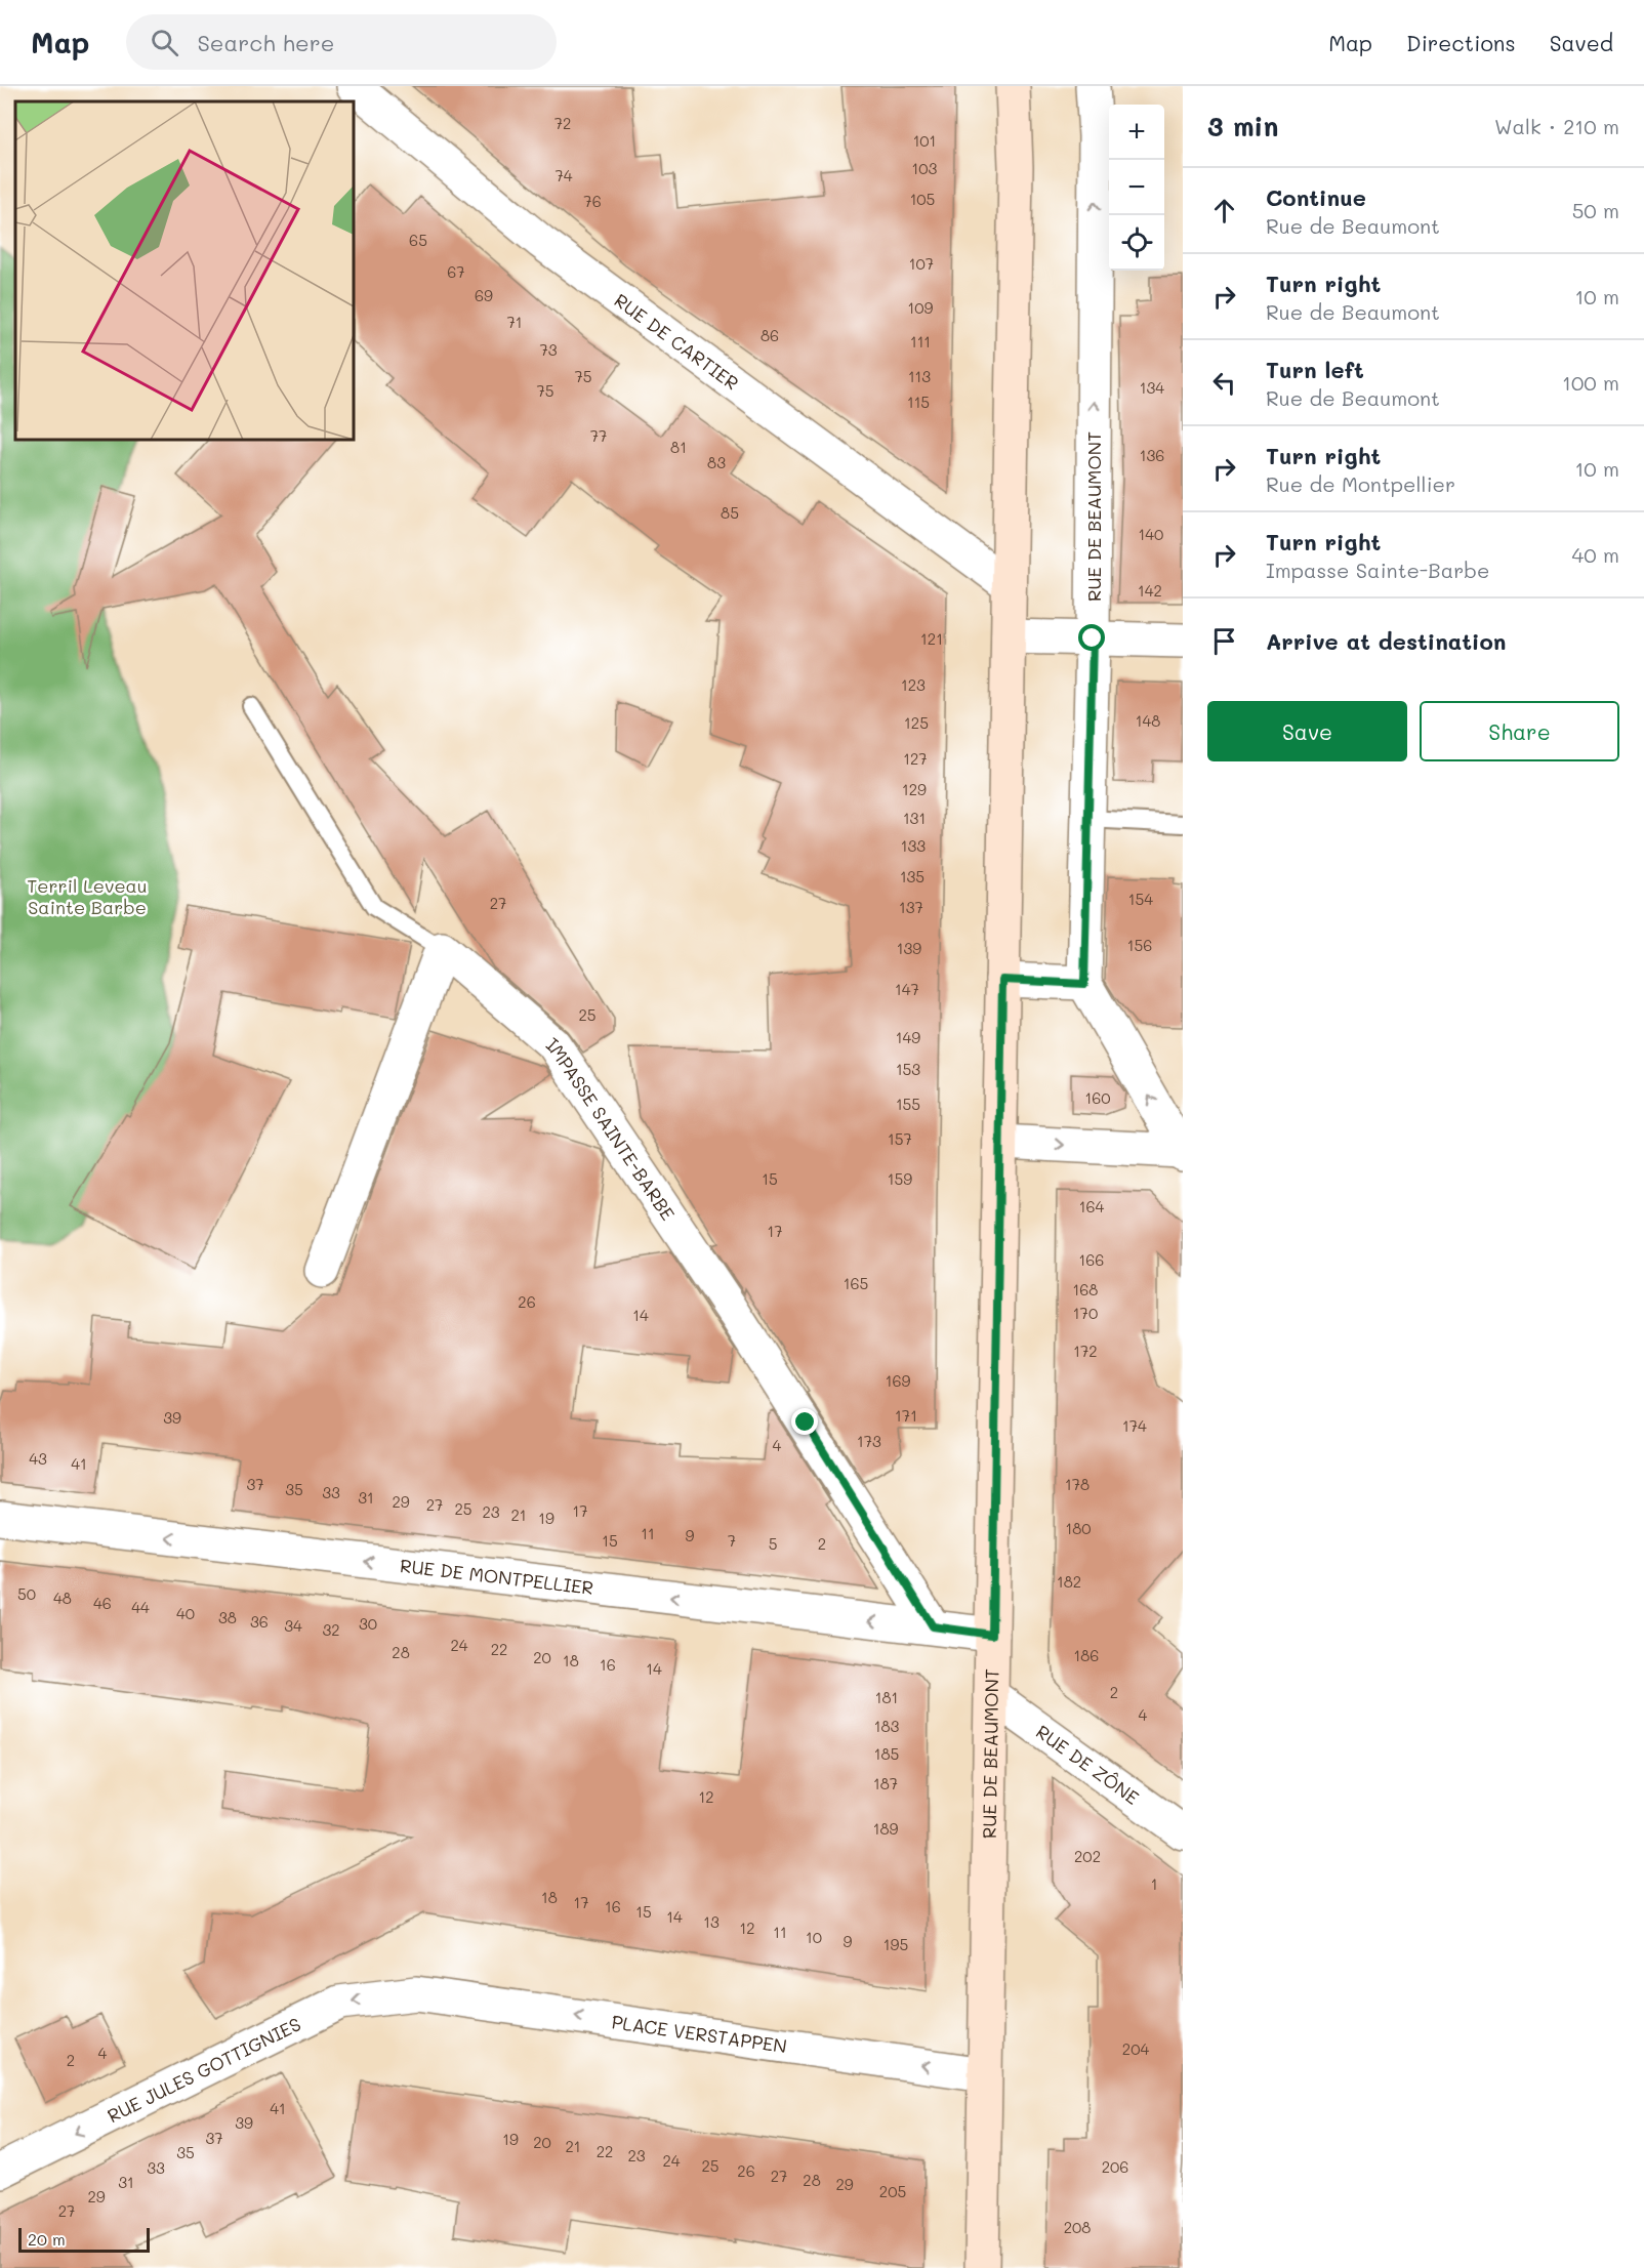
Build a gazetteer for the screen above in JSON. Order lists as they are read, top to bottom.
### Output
{
  "streets": {
    "main road": ["RUE DE BEAUMONT"],
    "street": [
      "RUE DE CARTIER",
      "IMPASSE SAINTE-BARBE",
      "RUE DE MONTPELLIER",
      "RUE DE ZÔNE",
      "PLACE VERSTAPPEN",
      "RUE JULES GOTTIGNIES"
    ]
  },
  "crossings": [
    ["RUE DE CARTIER", "RUE DE BEAUMONT"],
    ["RUE DE BEAUMONT", "RUE DE MONTPELLIER"],
    ["RUE DE BEAUMONT", "RUE DE ZÔNE"],
    ["RUE DE BEAUMONT", "PLACE VERSTAPPEN"],
    ["IMPASSE SAINTE-BARBE", "RUE DE MONTPELLIER"],
    ["PLACE VERSTAPPEN", "RUE JULES GOTTIGNIES"]
  ],
  "one_way": ["RUE DE MONTPELLIER", "PLACE VERSTAPPEN", "RUE JULES GOTTIGNIES"],
  "parks": ["Terril Leveau Sainte Barbe"],
  "house_numbers": [
    "72",
    "101",
    "103",
    "74",
    "105",
    "76",
    "65",
    "107",
    "67",
    "69",
    "109",
    "71",
    "86",
    "111",
    "73",
    "75",
    "113",
    "134",
    "75",
    "115",
    "77",
    "81",
    "136",
    "83",
    "85",
    "140",
    "142",
    "121",
    "123",
    "148",
    "125",
    "127",
    "129",
    "131",
    "133",
    "135",
    "154",
    "27",
    "137",
    "156",
    "139",
    "147",
    "25",
    "149",
    "153",
    "160",
    "155",
    "157",
    "15",
    "159",
    "164",
    "17",
    "166",
    "165",
    "168",
    "26",
    "170",
    "14",
    "172",
    "169",
    "171",
    "39",
    "174",
    "173",
    "4",
    "43",
    "41",
    "37",
    "178",
    "35",
    "33",
    "31",
    "29",
    "27",
    "25",
    "17",
    "23",
    "21",
    "19",
    "180",
    "11",
    "9",
    "15",
    "7",
    "5",
    "2",
    "182",
    "50",
    "48",
    "46",
    "44",
    "40",
    "38",
    "36",
    "30",
    "34",
    "32",
    "24",
    "22",
    "28",
    "186",
    "20",
    "18",
    "16",
    "14",
    "2",
    "181",
    "4",
    "183",
    "185",
    "187",
    "12",
    "189",
    "202",
    "1",
    "18",
    "17",
    "16",
    "15",
    "14",
    "13",
    "12",
    "11",
    "10",
    "9",
    "195",
    "204",
    "4",
    "2",
    "41",
    "39",
    "37",
    "19",
    "20",
    "21",
    "22",
    "35",
    "23",
    "24",
    "25",
    "206",
    "33",
    "26",
    "27",
    "28",
    "31",
    "29",
    "205",
    "29",
    "27",
    "208"
  ],
  "scale_bar": "20 m",
  "page": {
    "header": "Map",
    "search": "Search here",
    "nav": ["Map", "Directions", "Saved"],
    "heading": ["3 min", "Walk · 210 m"],
    "map_buttons": ["+", "−"],
    "list": [
      ["Continue", "Rue de Beaumont", "50 m"],
      ["Turn right", "Rue de Beaumont", "10 m"],
      ["Turn left", "Rue de Beaumont", "100 m"],
      ["Turn right", "Rue de Montpellier", "10 m"],
      ["Turn right", "Impasse Sainte-Barbe", "40 m"],
      "Arrive at destination"
    ],
    "buttons": ["Save", "Share"],
    "scale": "20 m"
  }
}
